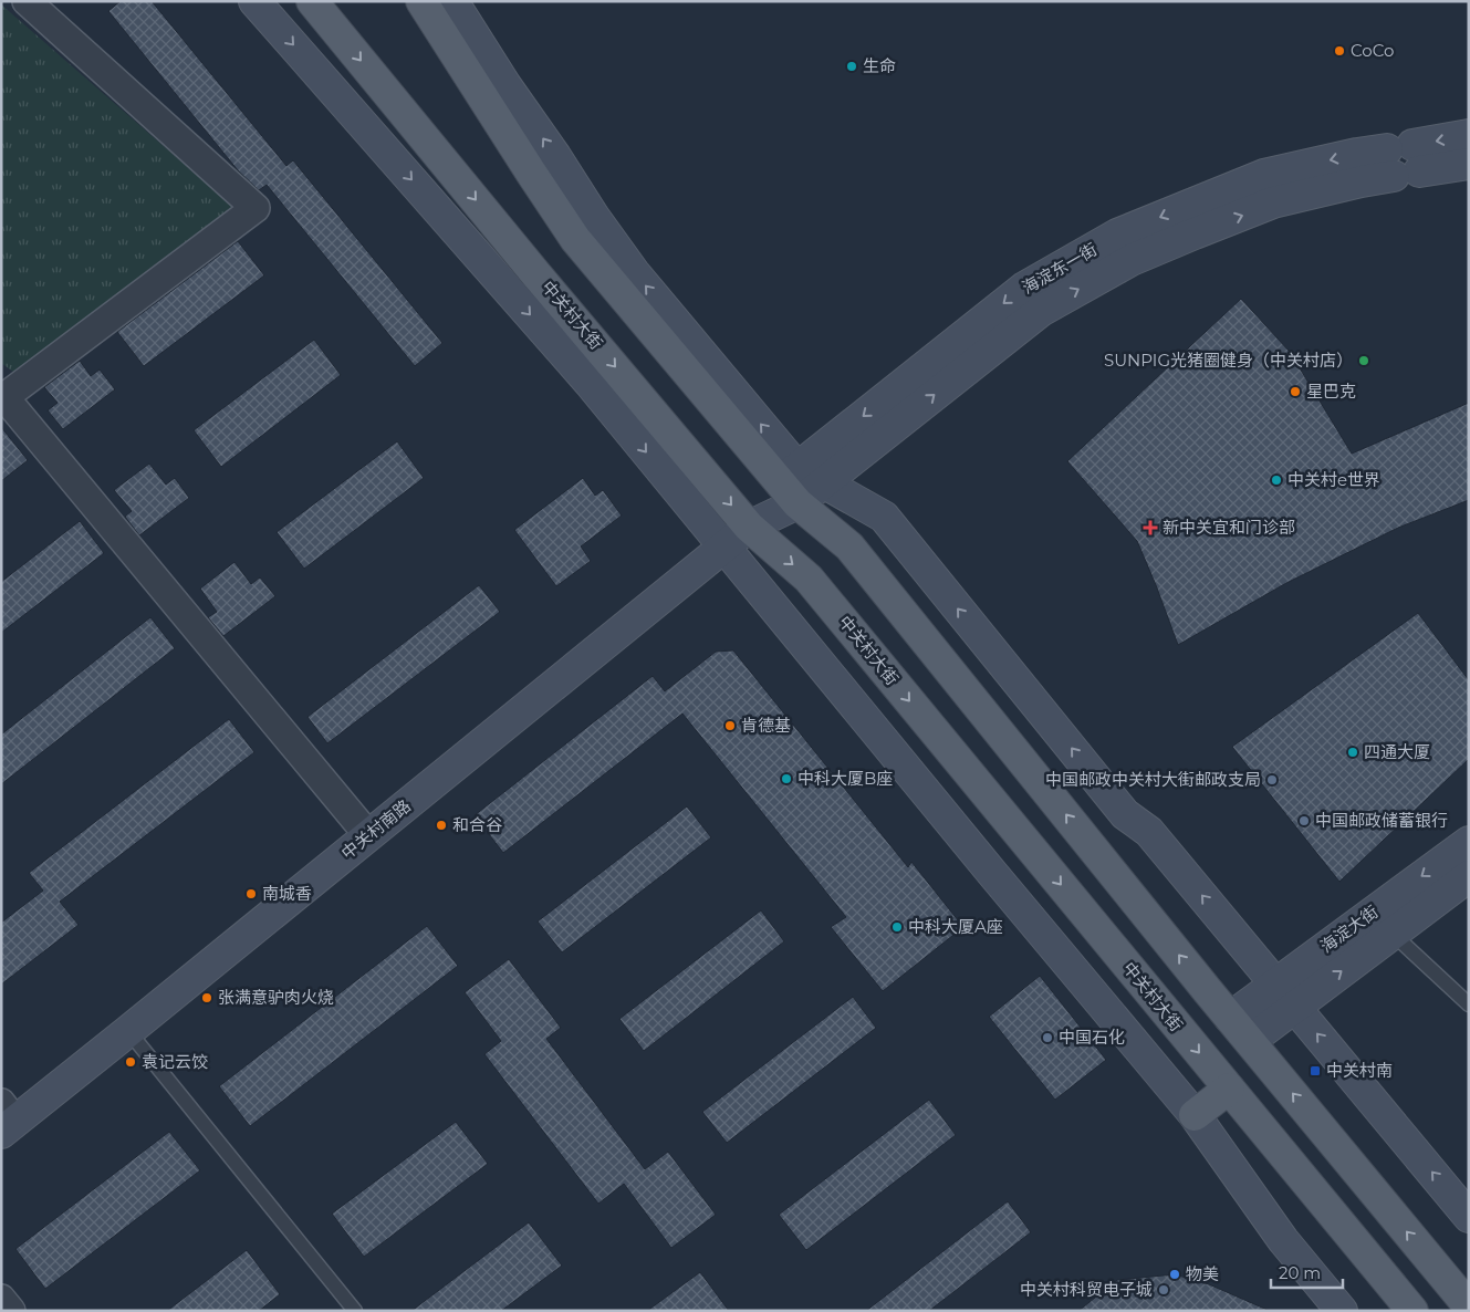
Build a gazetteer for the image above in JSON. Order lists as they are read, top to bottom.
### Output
{
  "streets": {
    "main road": ["中关村大街"],
    "street": ["海淀东一街", "中关村南路", "海淀大街"]
  },
  "crossings": [
    ["海淀东一街", "中关村南路"],
    ["中关村大街", "中关村南路"]
  ],
  "places": {
    "other": [
      "CoCo",
      "生命",
      "SUNPIG光猪圈健身（中关村店）",
      "星巴克",
      "中关村e世界",
      "肯德基",
      "四通大厦",
      "中科大厦B座",
      "中国邮政中关村大街邮政支局",
      "中国邮政储蓄银行",
      "和合谷",
      "南城香",
      "中科大厦A座",
      "张满意驴肉火烧",
      "中国石化",
      "袁记云饺",
      "物美",
      "中关村科贸电子城"
    ],
    "health": ["新中关宜和门诊部"],
    "transit": ["中关村南"]
  },
  "scale_bar": "20 m"
}
